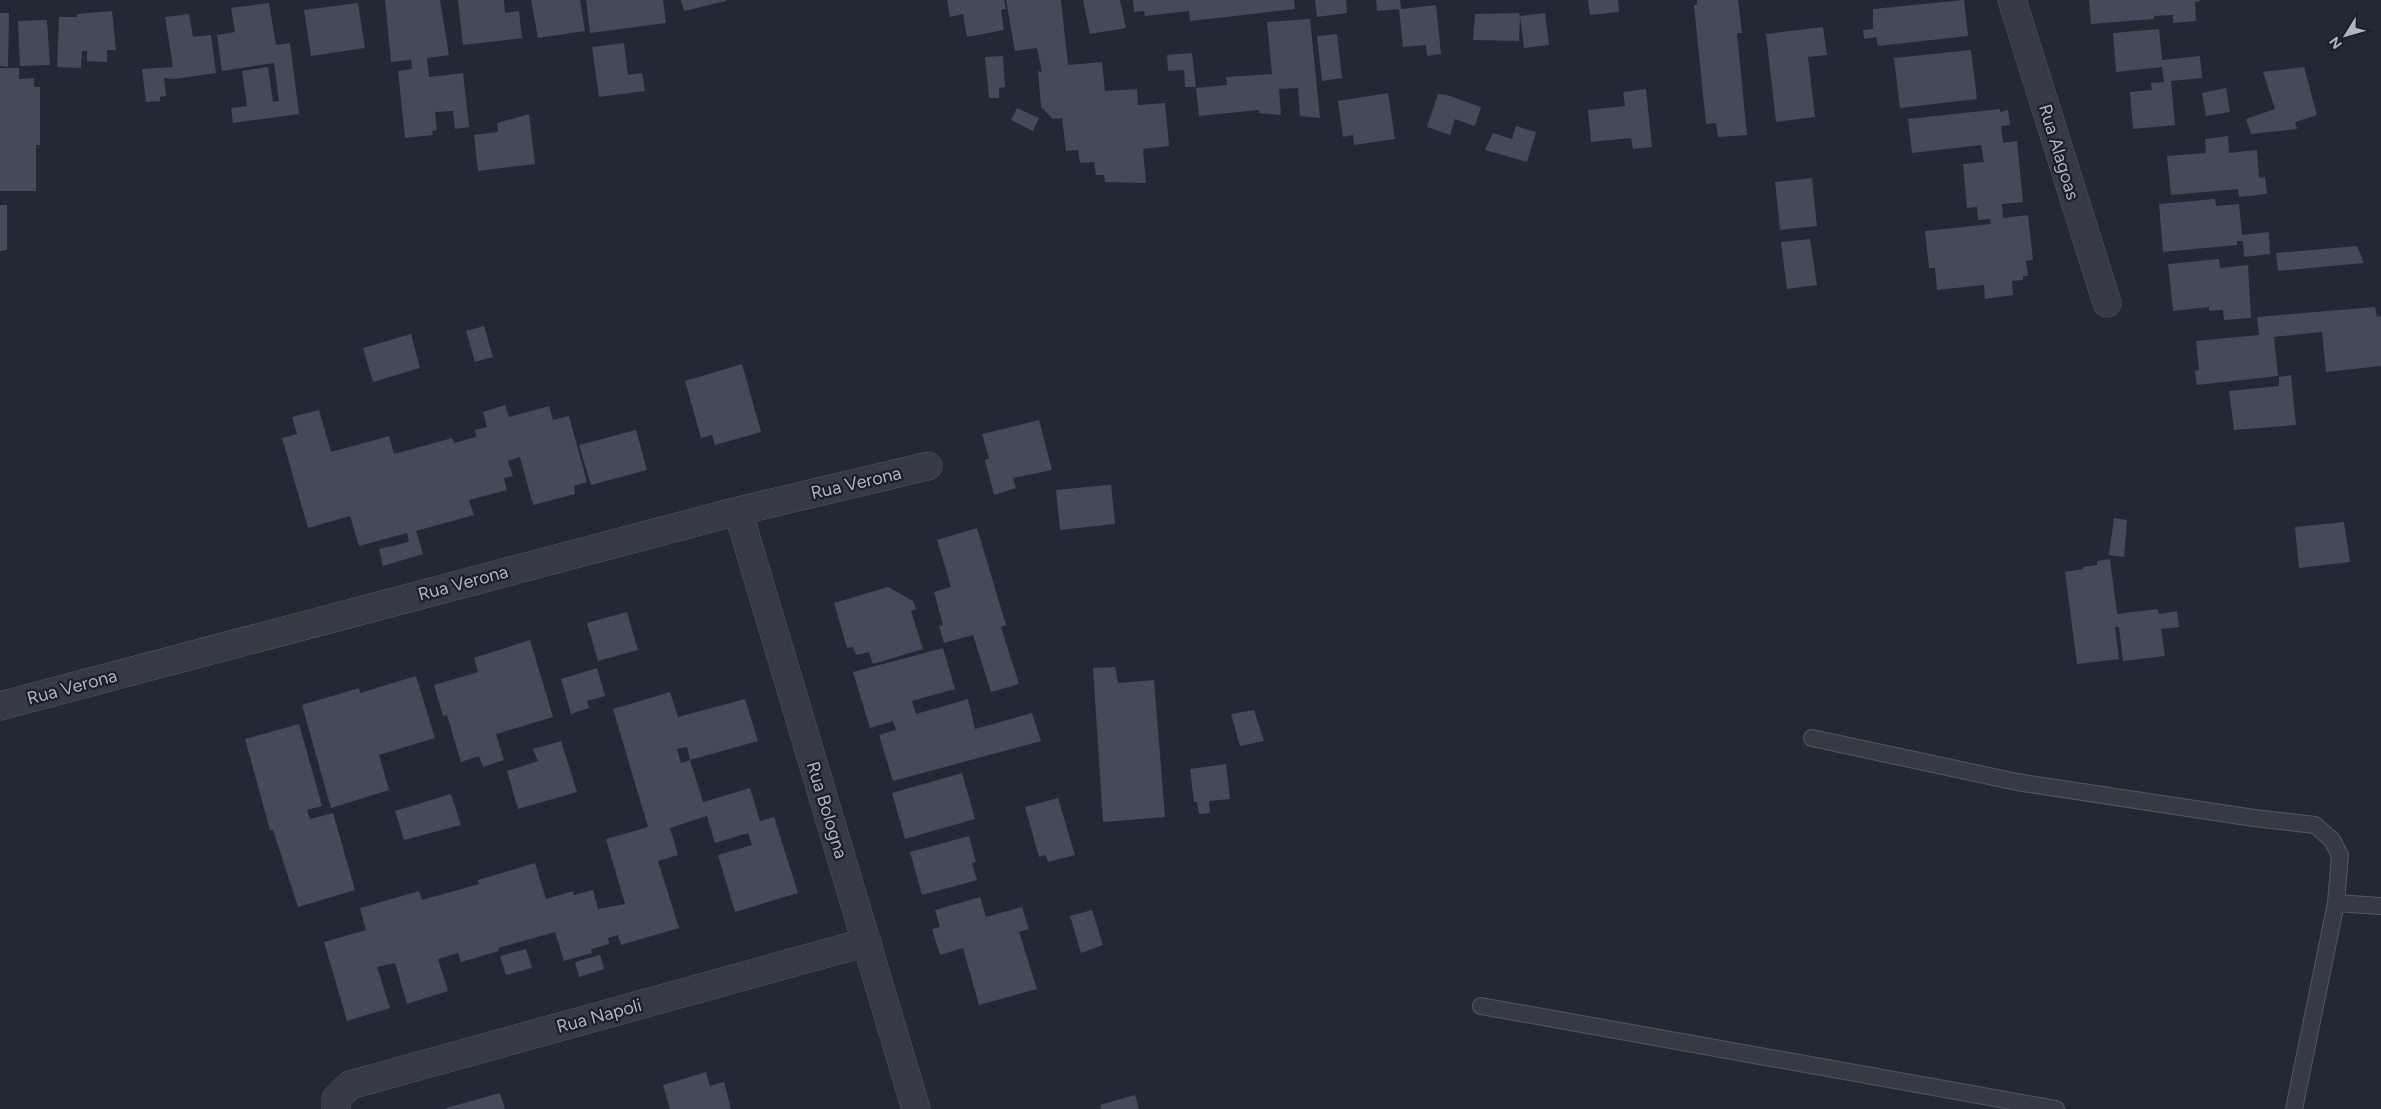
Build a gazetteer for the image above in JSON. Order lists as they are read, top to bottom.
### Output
{
  "streets": {
    "street": [
      "Rua Alagoas",
      "Rua Verona",
      "Rua Bologna",
      "Rua Napoli"
    ]
  },
  "crossings": [
    ["Rua Verona", "Rua Bologna"],
    ["Rua Bologna", "Rua Napoli"]
  ],
  "north": "bottom left"
}
